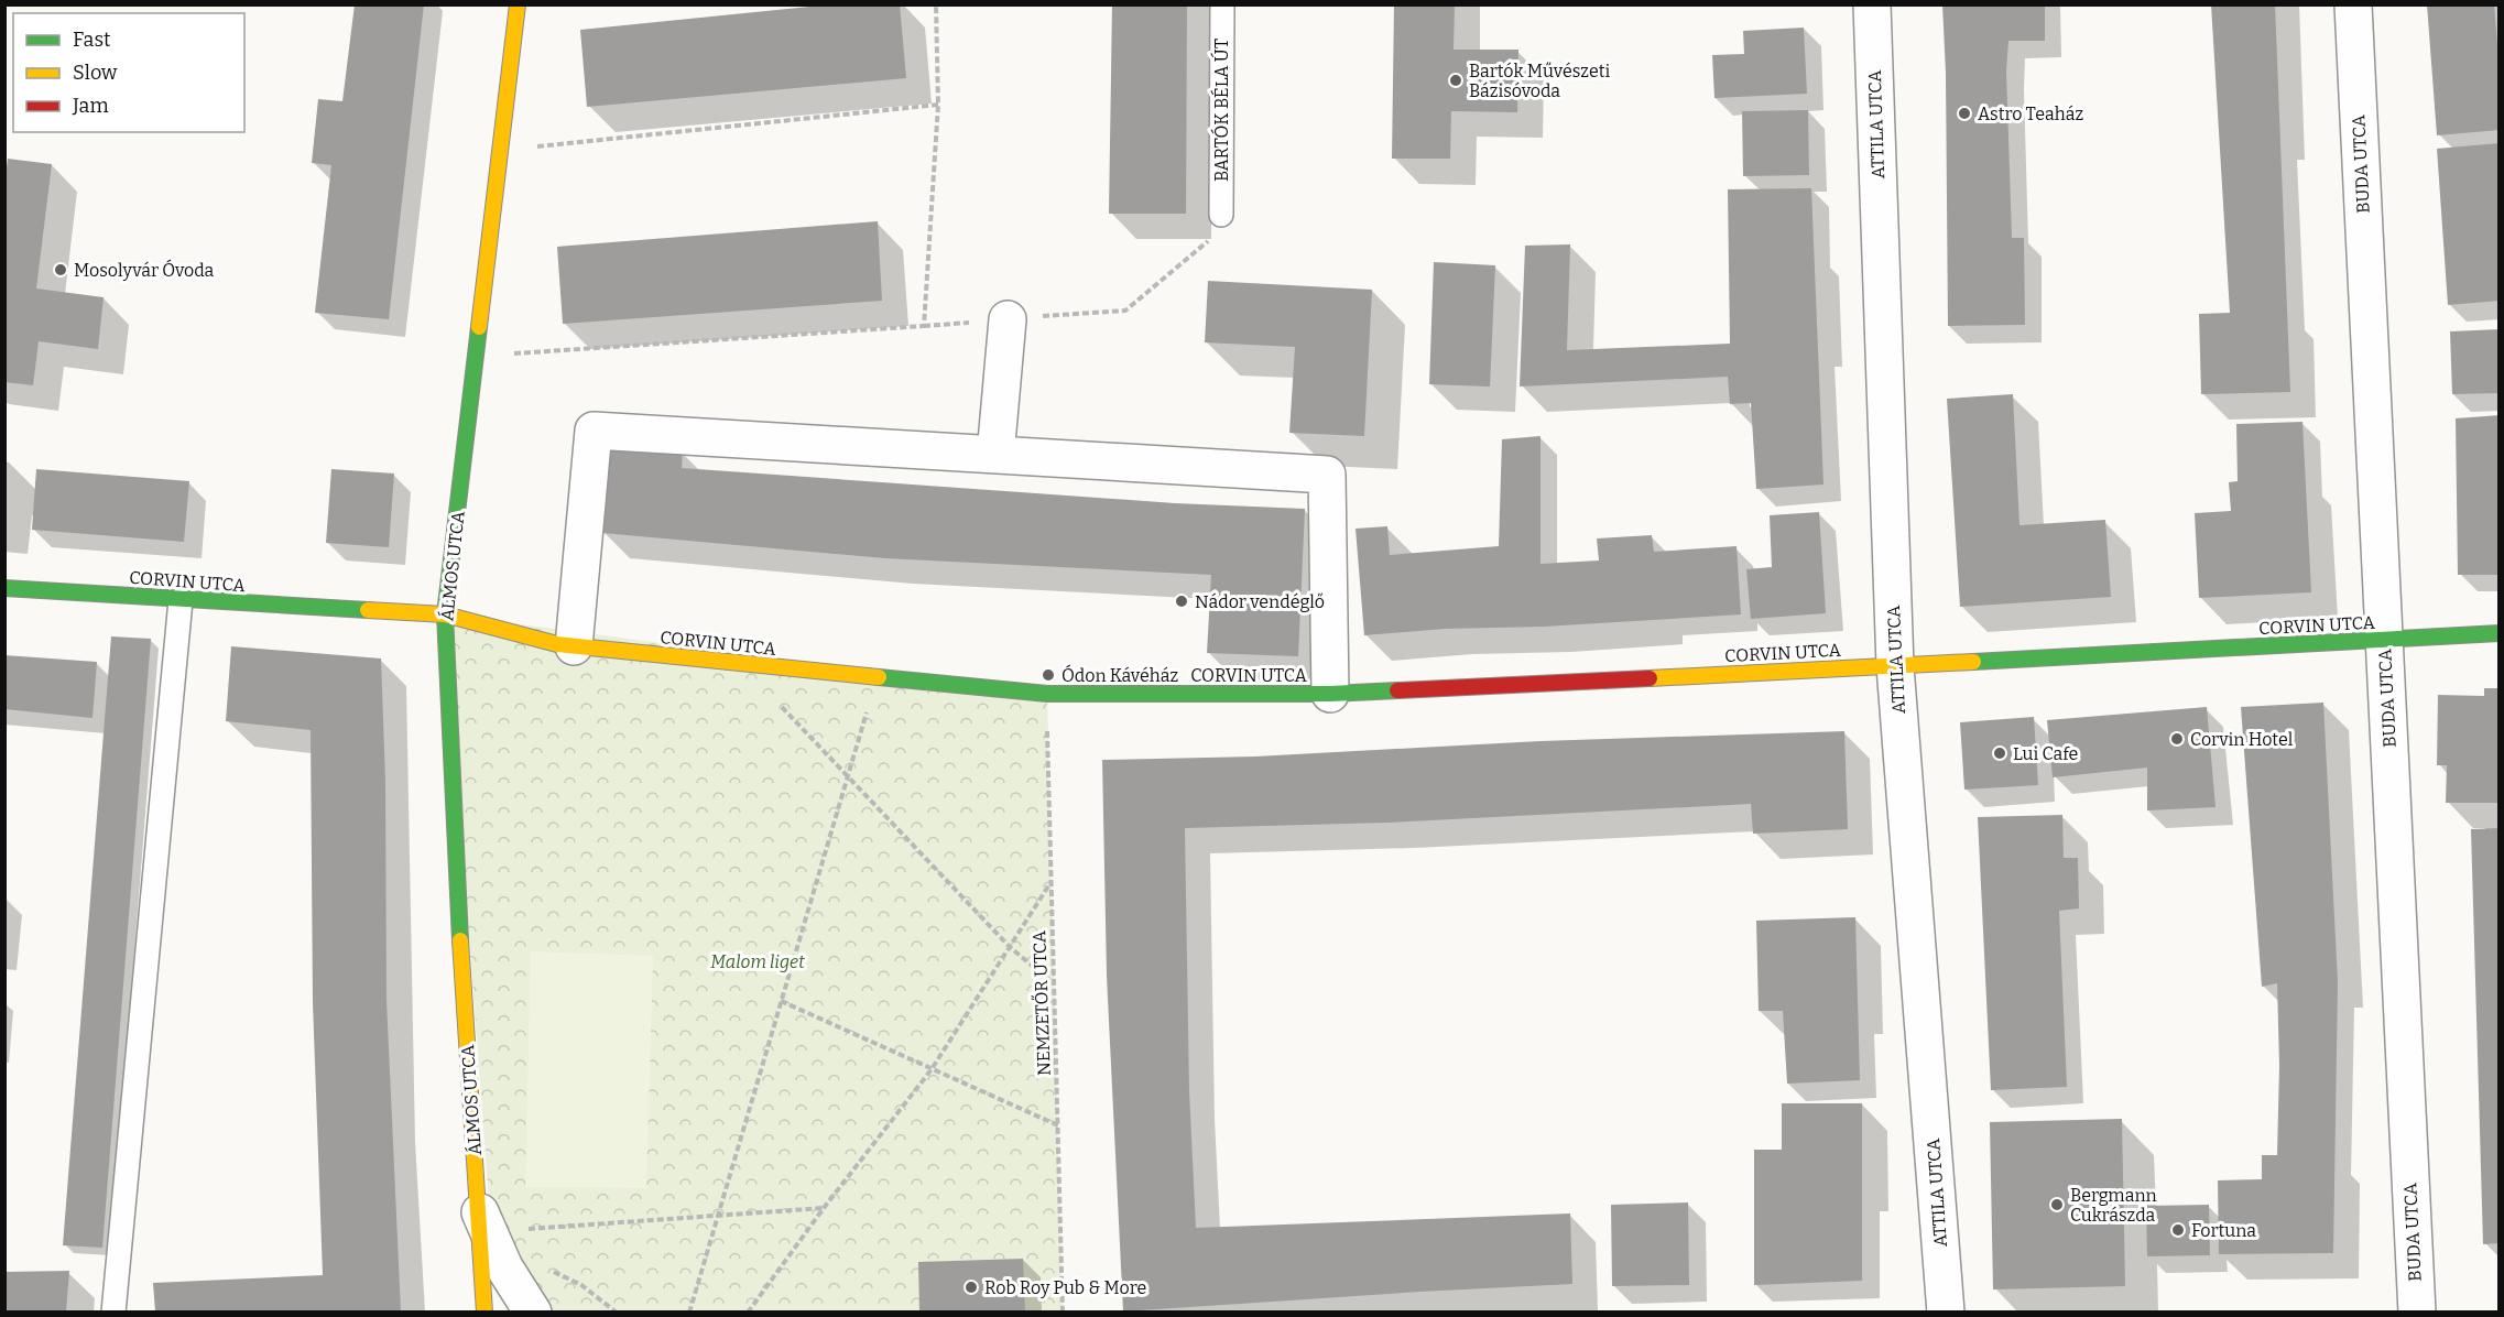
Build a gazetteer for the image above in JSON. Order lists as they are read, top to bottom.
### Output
{
  "streets": {
    "street": [
      "ATTILA UTCA",
      "BUDA UTCA",
      "ÁLMOS UTCA",
      "CORVIN UTCA"
    ],
    "lane": ["BARTÓK BÉLA ÚT"],
    "path": ["NEMZETŐR UTCA"]
  },
  "crossings": [
    ["ATTILA UTCA", "CORVIN UTCA"],
    ["BUDA UTCA", "CORVIN UTCA"],
    ["ÁLMOS UTCA", "CORVIN UTCA"],
    ["CORVIN UTCA", "NEMZETŐR UTCA"]
  ],
  "parks": ["Malom liget"],
  "places": [
    "Bartók Művészeti Bázisóvoda",
    "Astro Teaház",
    "Mosolyvár Óvoda",
    "Nádor vendéglő",
    "Ódon Kávéház",
    "Corvin Hotel",
    "Lui Cafe",
    "Bergmann Cukrászda",
    "Fortuna",
    "Rob Roy Pub & More"
  ],
  "legend": ["Fast", "Slow", "Jam"]
}
